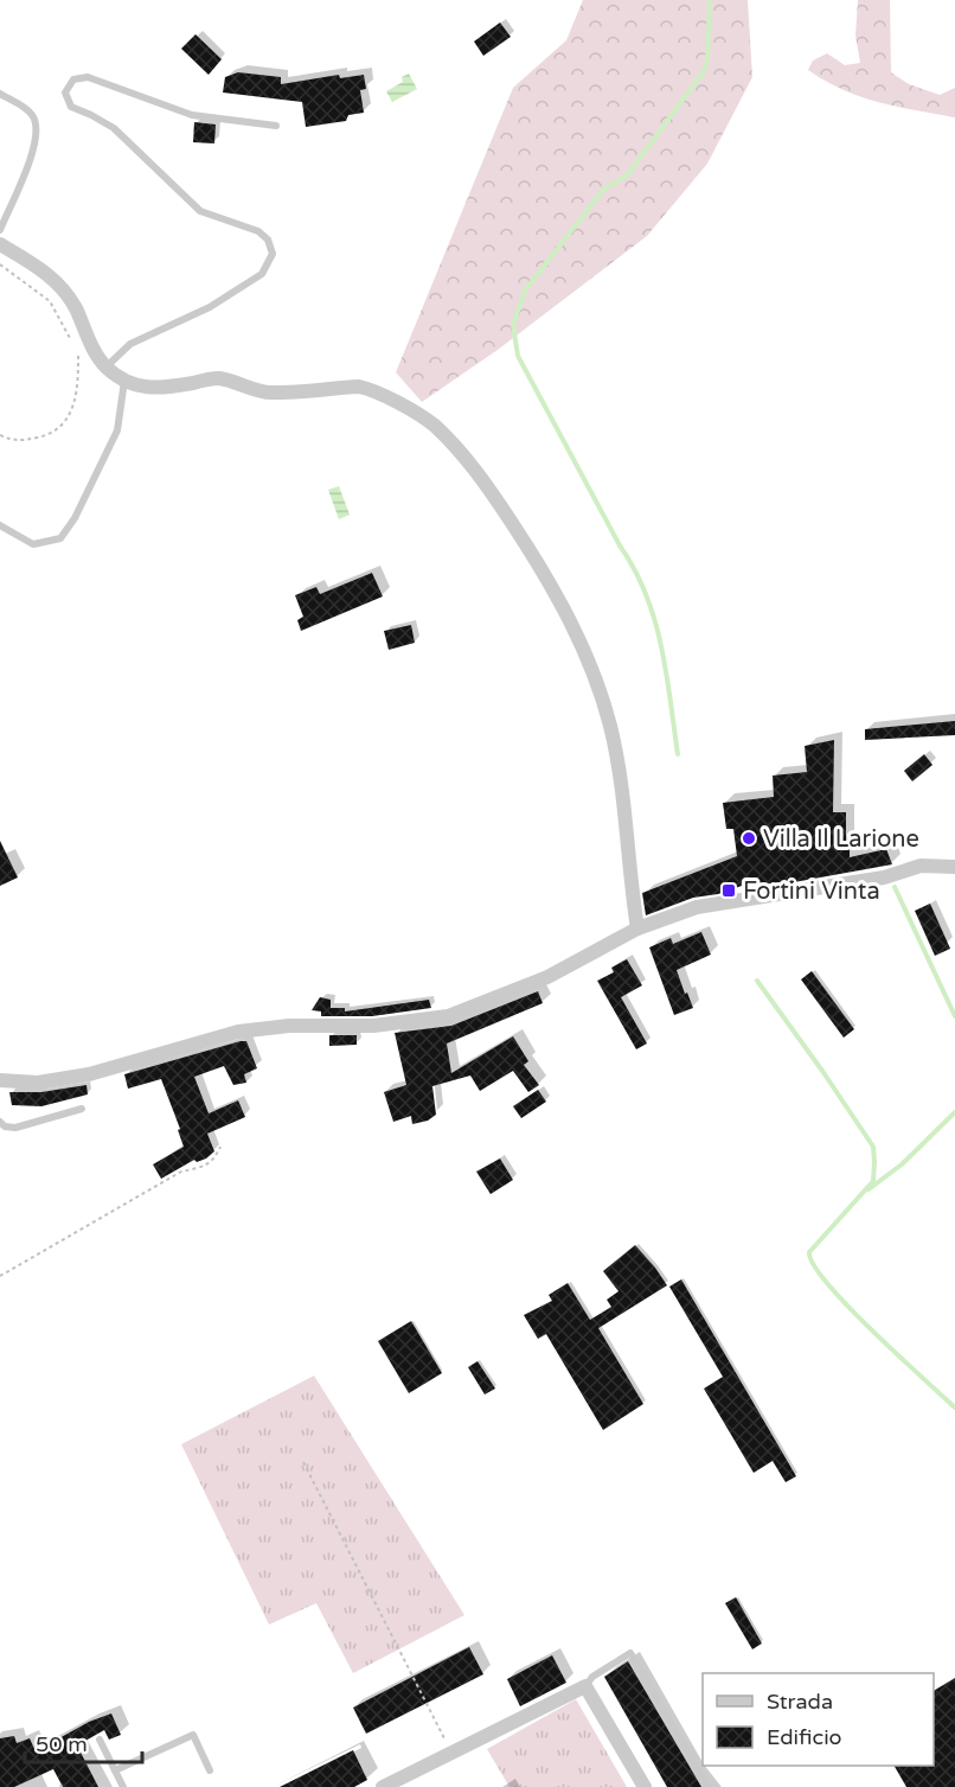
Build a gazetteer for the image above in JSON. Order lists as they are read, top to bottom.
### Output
{
  "places": {
    "other": ["Villa Il Larione"],
    "transit": ["Fortini Vinta"]
  },
  "legend": ["Strada", "Edificio"],
  "scale_bar": "50 m"
}
